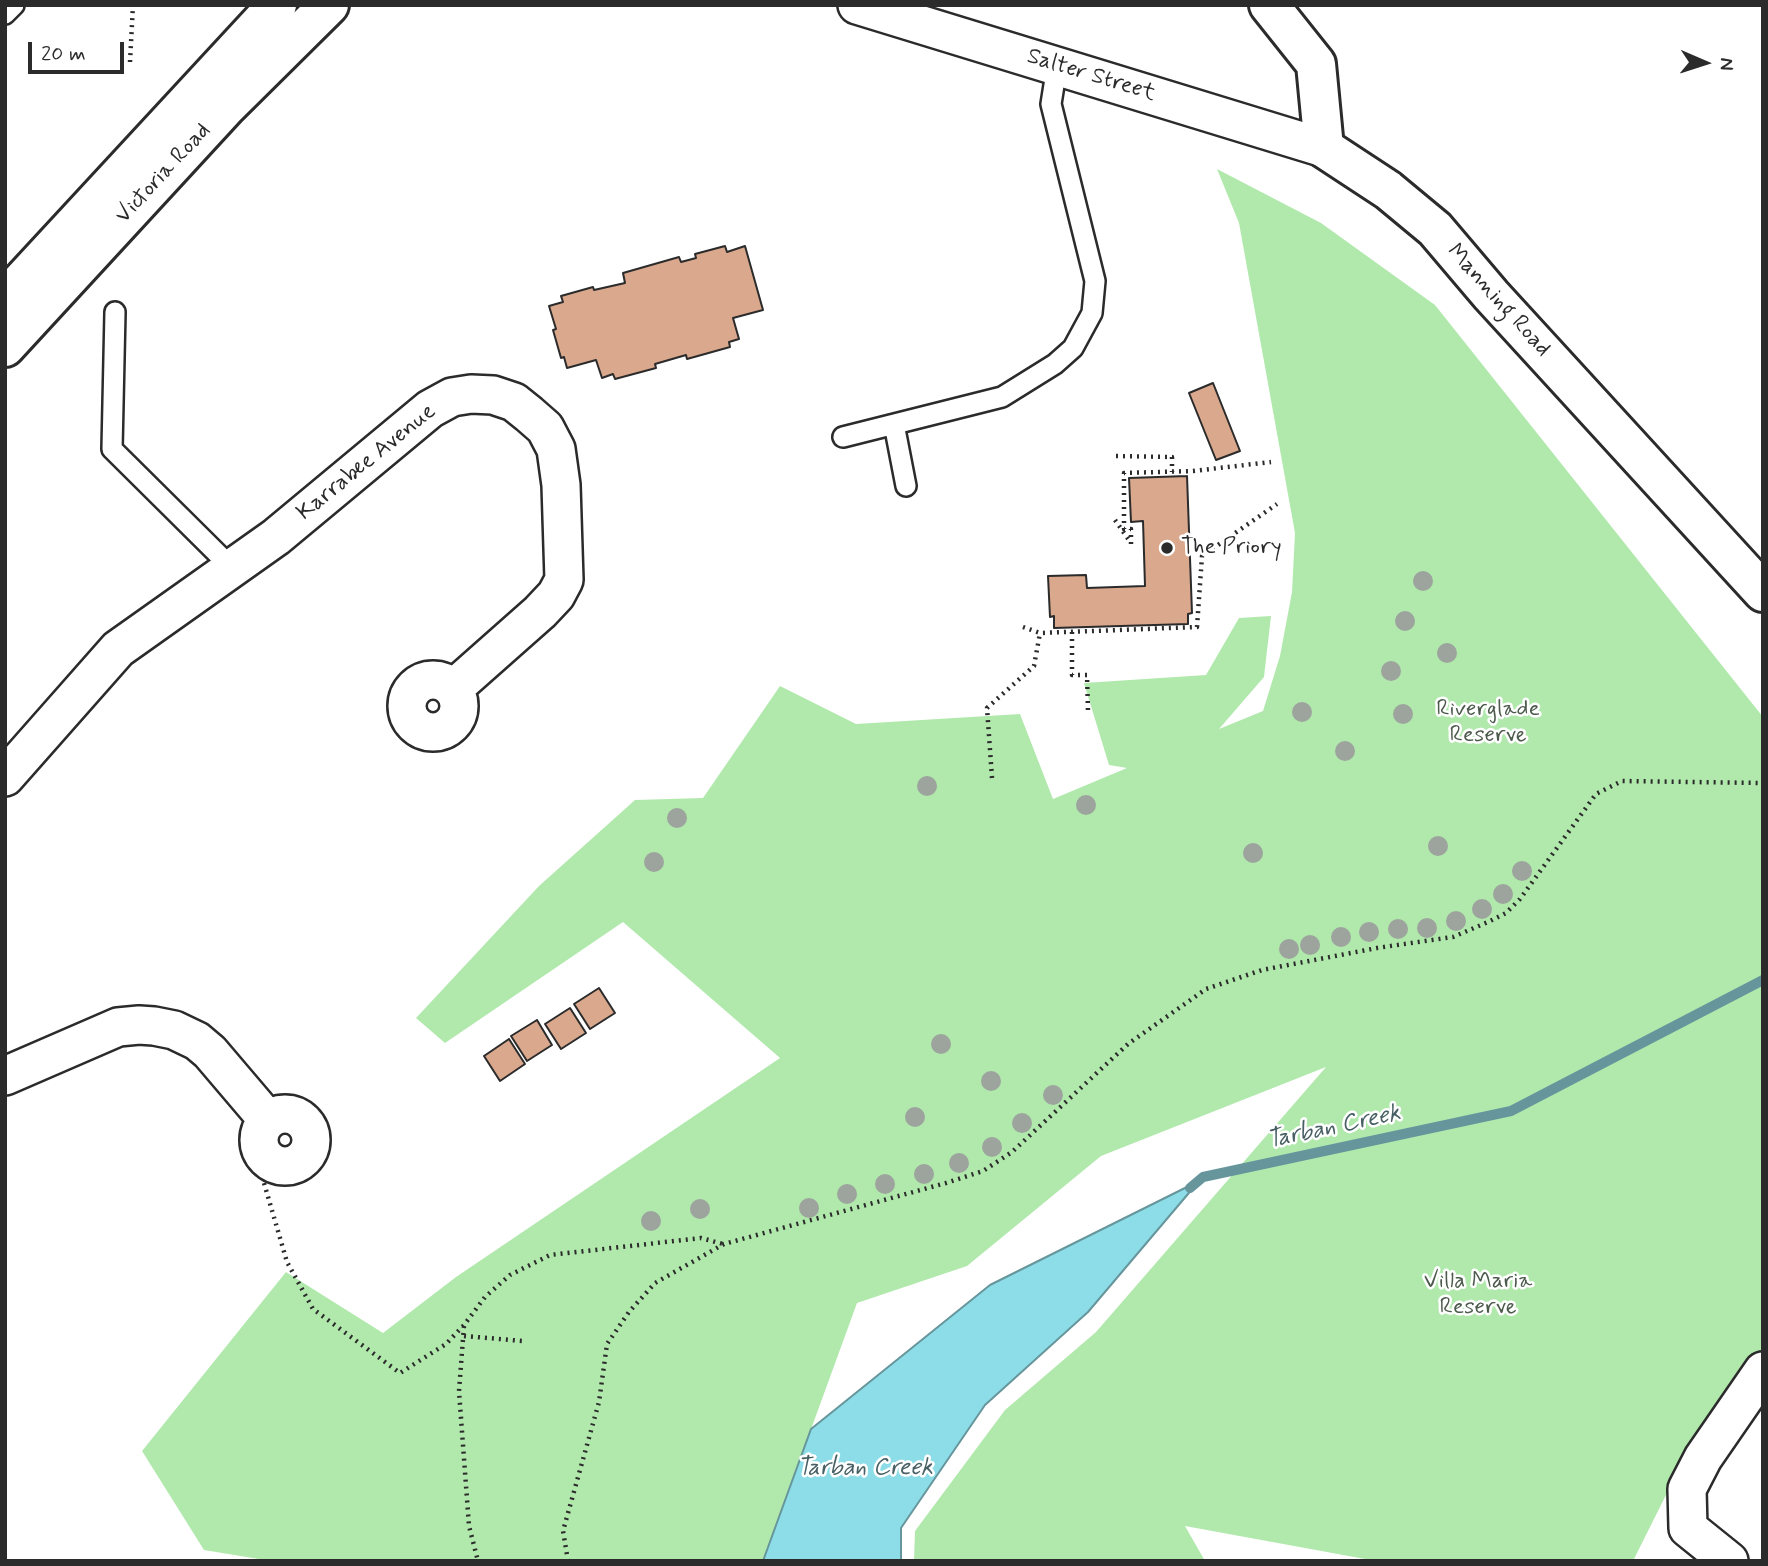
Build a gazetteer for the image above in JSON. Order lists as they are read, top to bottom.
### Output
{
  "streets": {
    "main road": ["Victoria Road", "Manning Road"],
    "street": ["Salter Street", "Karrabee Avenue"]
  },
  "crossings": [
    ["Salter Street", "Manning Road"]
  ],
  "water": ["Tarban Creek"],
  "parks": ["Riverglade Reserve", "Villa Maria Reserve"],
  "places": ["The Priory"],
  "scale_bar": "20 m",
  "north": "right"
}
